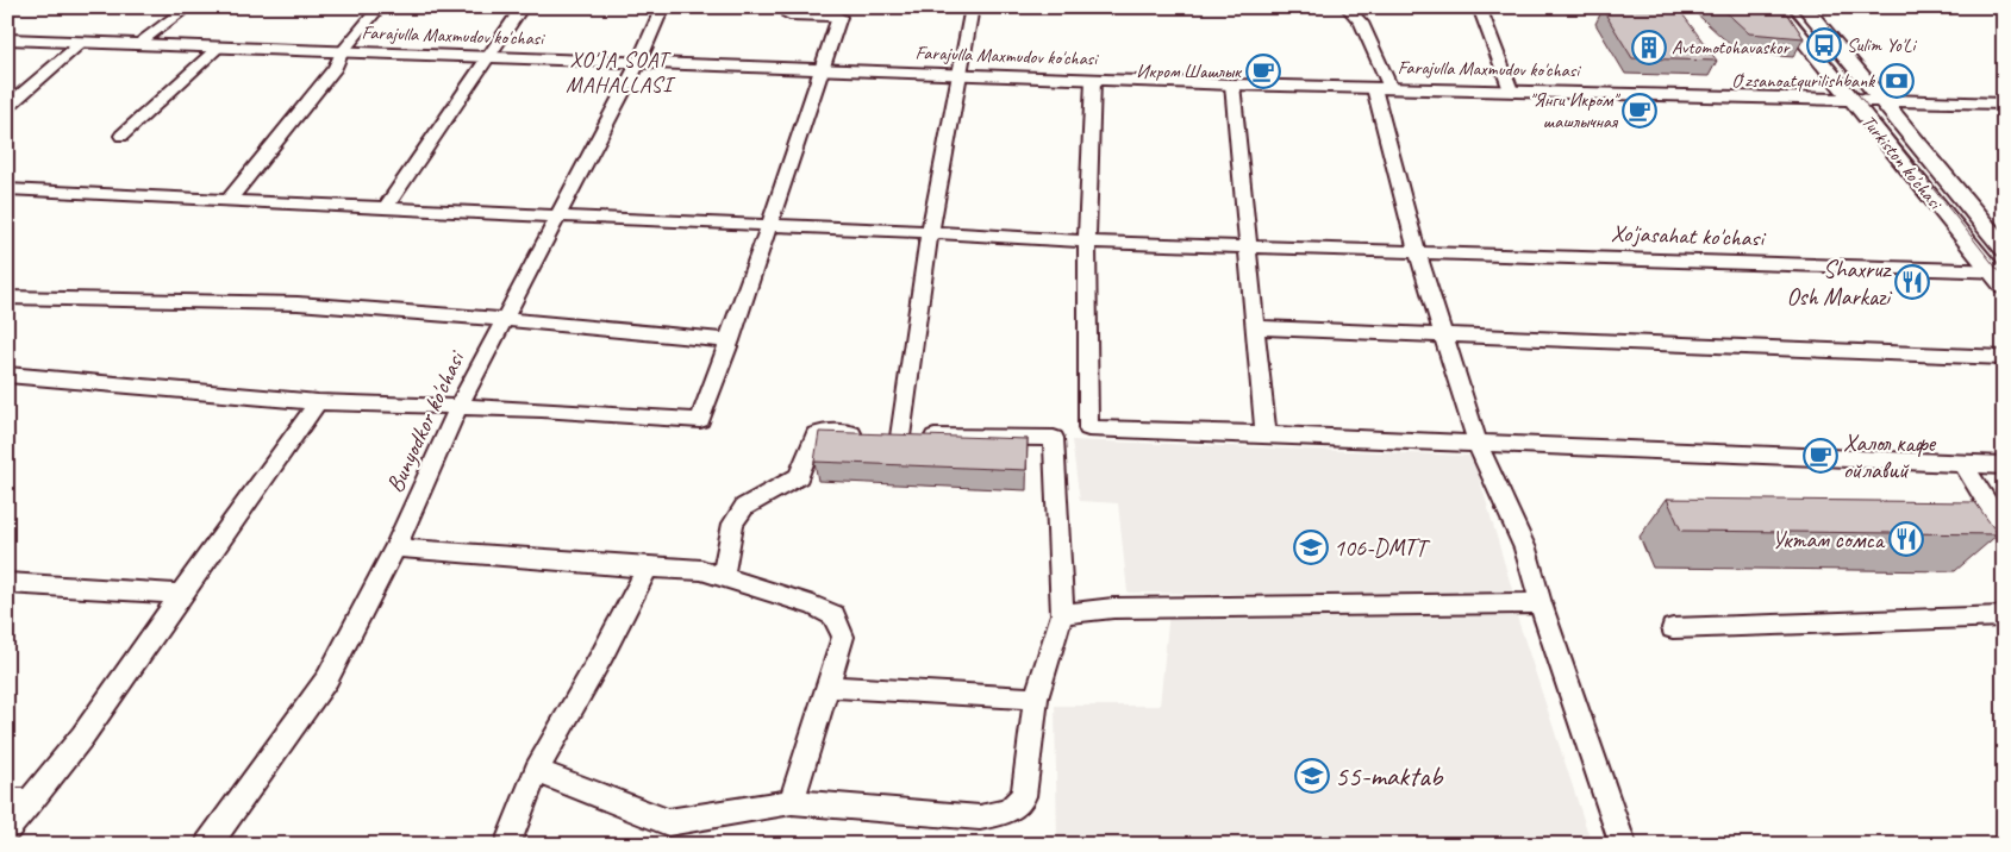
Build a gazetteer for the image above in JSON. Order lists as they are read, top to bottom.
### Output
{
  "streets": {
    "main road": ["Farajulla Maxmudov ko'chasi", "Turkiston ko'chasi"],
    "street": ["Xo'jasahat ko'chasi", "Bunyodkor ko'chasi"]
  },
  "crossings": [
    ["Farajulla Maxmudov ko'chasi", "Turkiston ko'chasi"],
    ["Farajulla Maxmudov ko'chasi", "Bunyodkor ko'chasi"],
    ["Turkiston ko'chasi", "Xo'jasahat ko'chasi"],
    ["Xo'jasahat ko'chasi", "Bunyodkor ko'chasi"]
  ],
  "districts": ["XO'JA SOAT MAHALLASI"],
  "places": {
    "bus stop": ["Sulim Yo'Li"],
    "building": ["Avtomotohavaskor"],
    "cafe": ["Икром Шашлык", "\"Янги Икром\" шашлычная", "Халол кафе ойлавий"],
    "bank": ["Oʻzsanoatqurilishbank"],
    "restaurant": ["Shaxruz Osh Markazi", "Уктам сомса"],
    "school or university": ["106-DMTT", "55-maktab"]
  }
}
